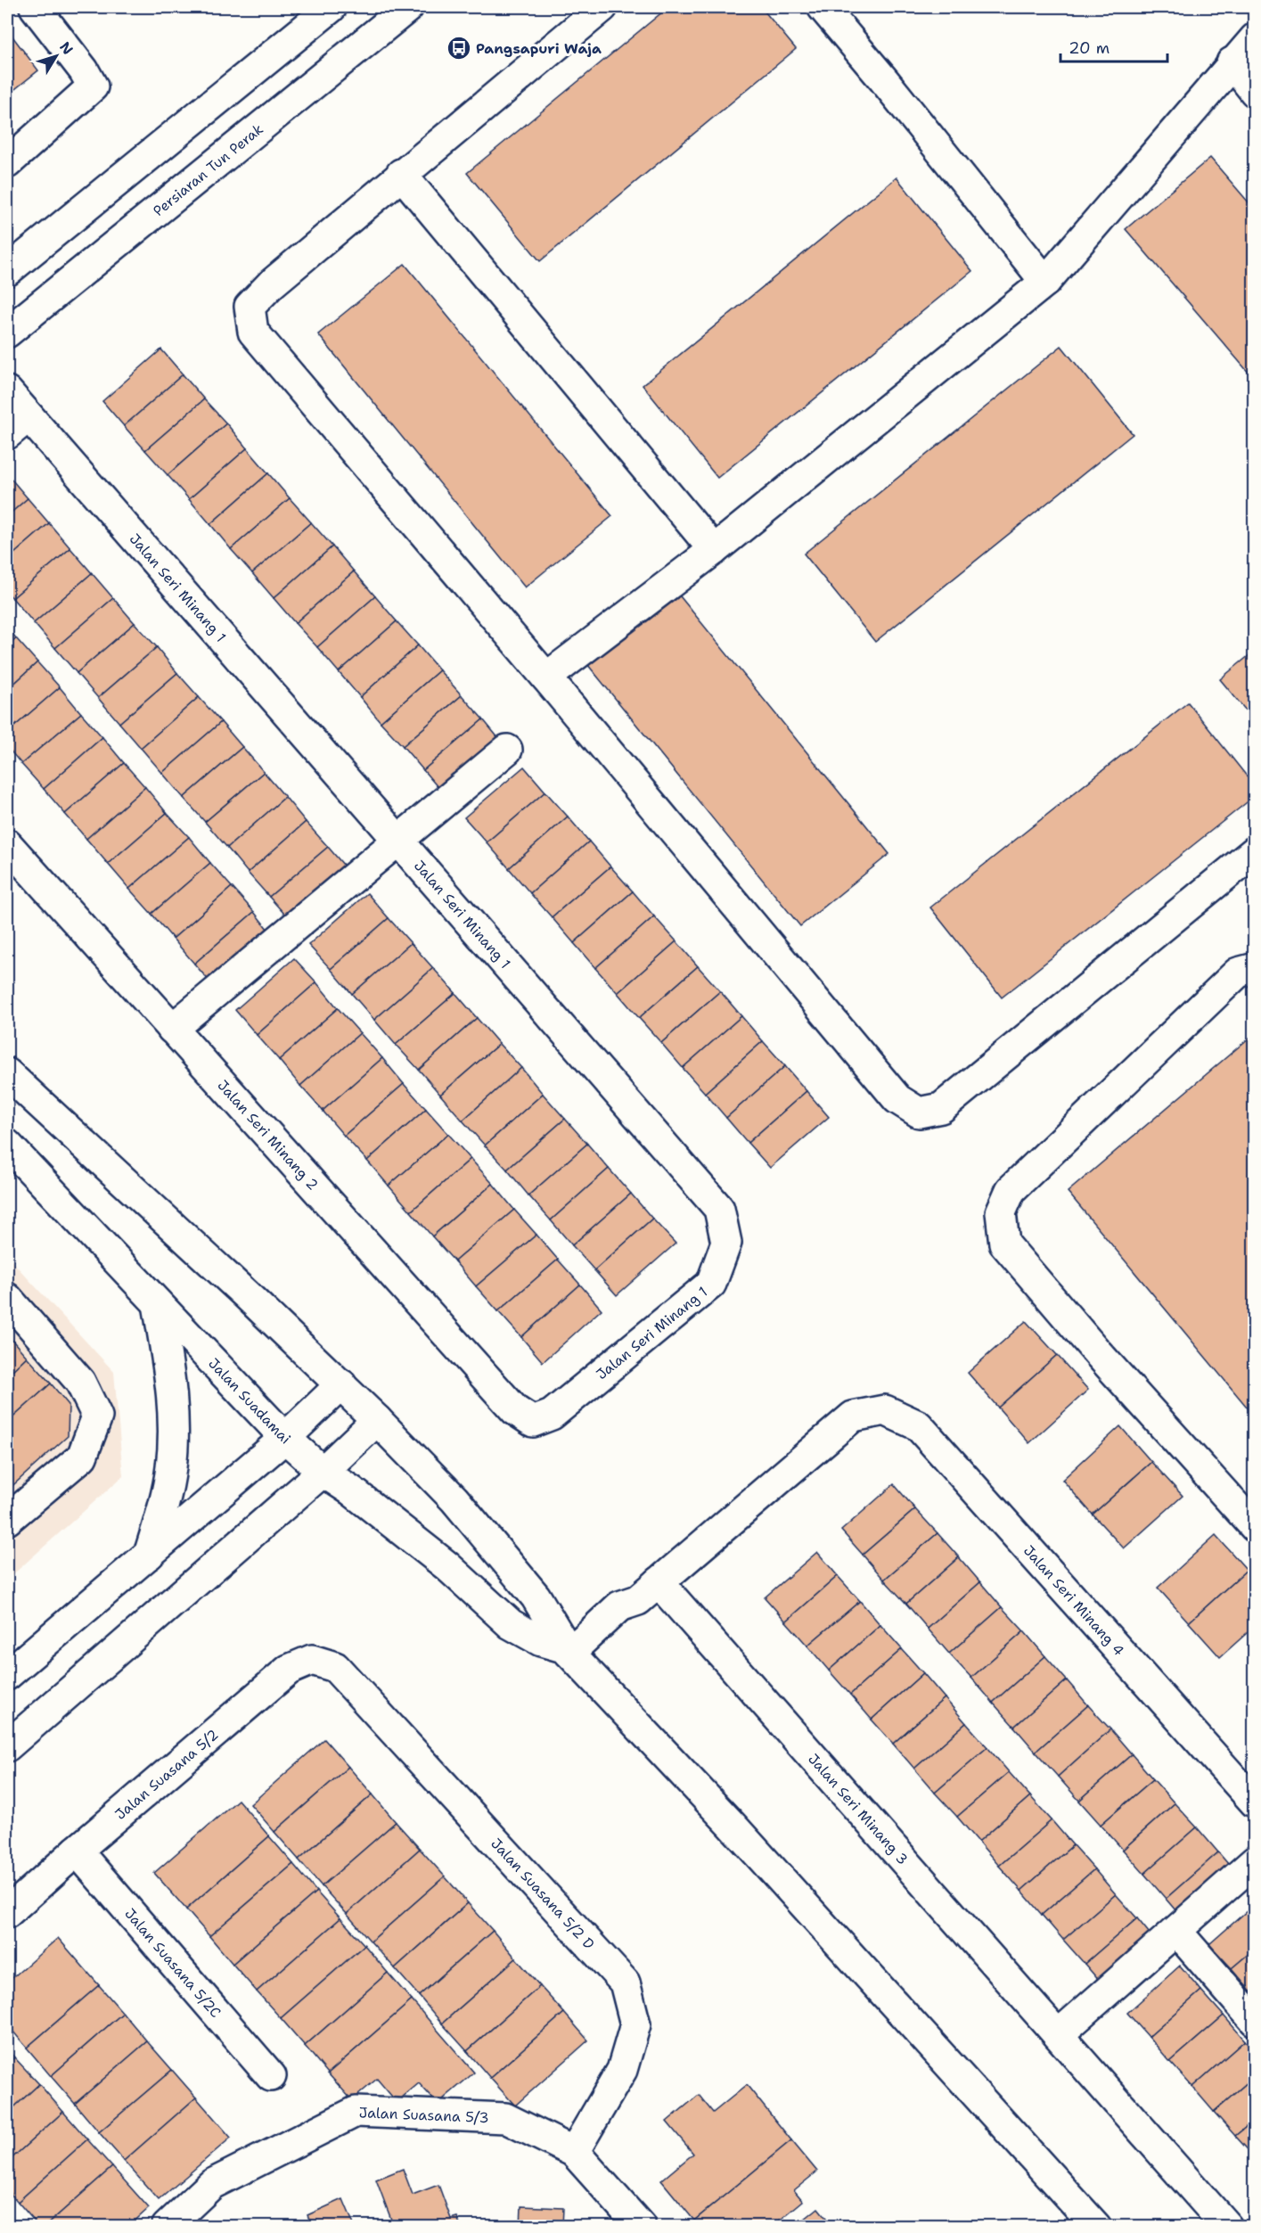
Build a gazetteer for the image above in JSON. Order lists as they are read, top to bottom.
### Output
{
  "streets": {
    "street": [
      "Persiaran Tun Perak",
      "Jalan Seri Minang 1",
      "Jalan Seri Minang 2",
      "Jalan Suadamai",
      "Jalan Seri Minang 4",
      "Jalan Suasana 5/2",
      "Jalan Seri Minang 3",
      "Jalan Suasana 5/2 D",
      "Jalan Suasana 5/2C",
      "Jalan Suasana 5/3"
    ]
  },
  "crossings": [
    ["Jalan Seri Minang 1", "Jalan Seri Minang 2"],
    ["Jalan Seri Minang 4", "Jalan Seri Minang 3"],
    ["Jalan Suasana 5/2", "Jalan Suasana 5/2 D"],
    ["Jalan Suasana 5/2", "Jalan Suasana 5/2C"],
    ["Jalan Suasana 5/2 D", "Jalan Suasana 5/3"]
  ],
  "places": {
    "bus stop": ["Pangsapuri Waja"]
  },
  "scale_bar": "20 m",
  "north": "top right"
}
